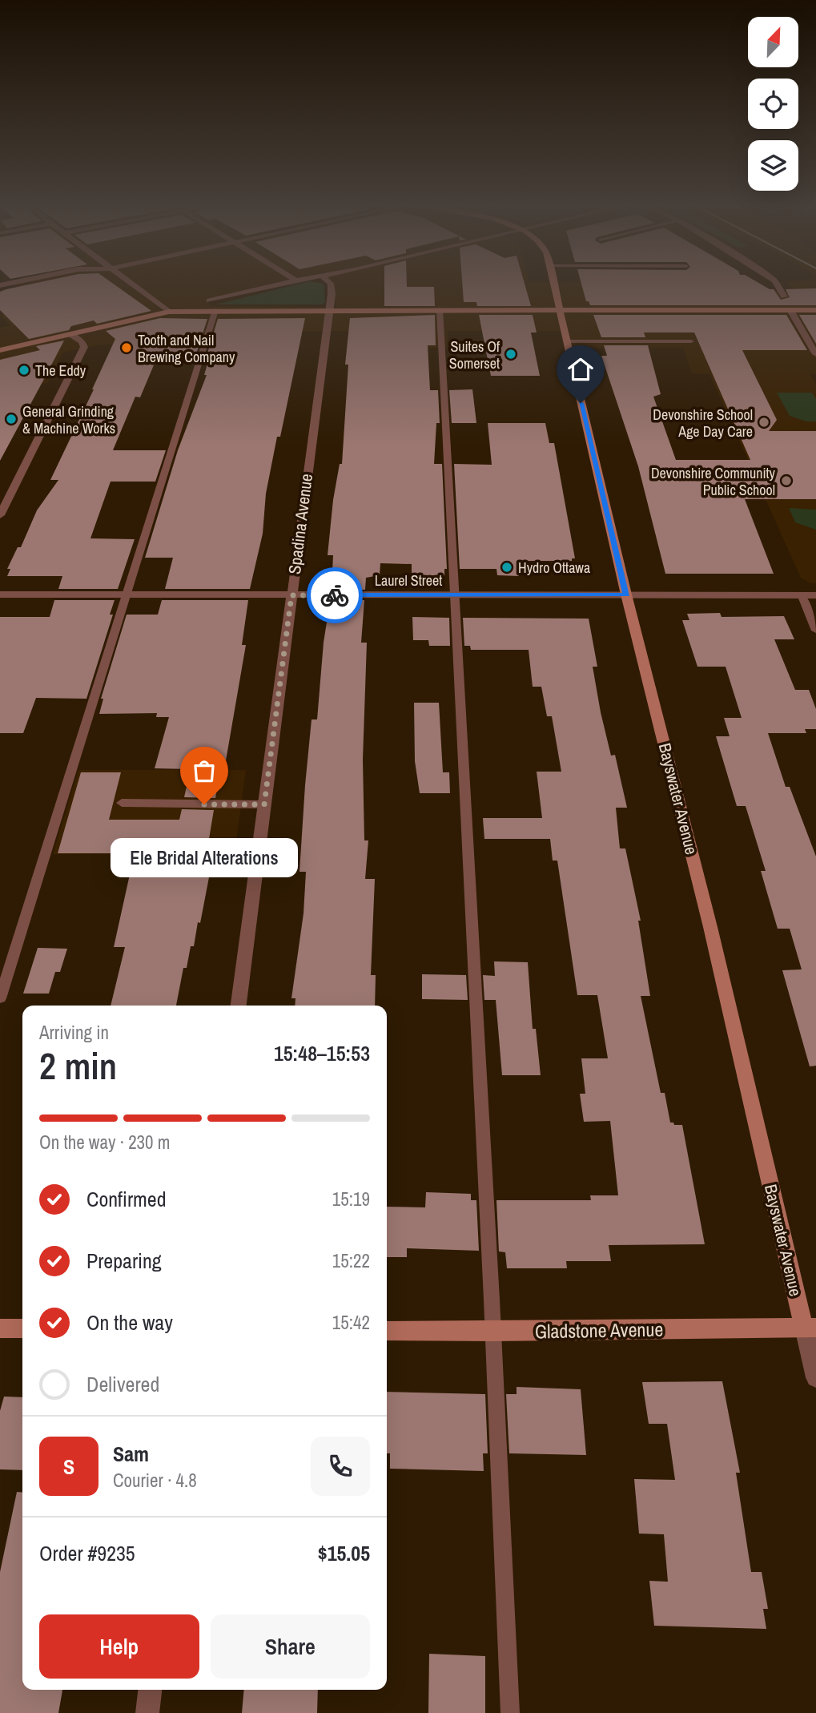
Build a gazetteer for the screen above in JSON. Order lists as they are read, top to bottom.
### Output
{
  "streets": {
    "street": [
      "Spadina Avenue",
      "Laurel Street",
      "Bayswater Avenue",
      "Gladstone Avenue"
    ]
  },
  "crossings": [
    ["Spadina Avenue", "Laurel Street"],
    ["Laurel Street", "Bayswater Avenue"],
    ["Bayswater Avenue", "Gladstone Avenue"]
  ],
  "places": [
    "Tooth and Nail Brewing Company",
    "Suites Of Somerset",
    "The Eddy",
    "General Grinding & Machine Works",
    "Devonshire School Age Day Care",
    "Devonshire Community Public School",
    "Hydro Ottawa",
    "Ele Bridal Alterations"
  ],
  "north": "top right",
  "page": {
    "bubble": "Ele Bridal Alterations",
    "heading": ["2 min", "Arriving in", "15:48–15:53"],
    "panel": [
      "Sam",
      "Courier · 4.8",
      "Order #9235",
      "$15.05"
    ],
    "bar": "On the way · 230 m",
    "list": [
      ["Confirmed", "15:19"],
      ["Preparing", "15:22"],
      ["On the way", "15:42"],
      "Delivered"
    ],
    "round": "S",
    "buttons": ["Help", "Share"]
  }
}
